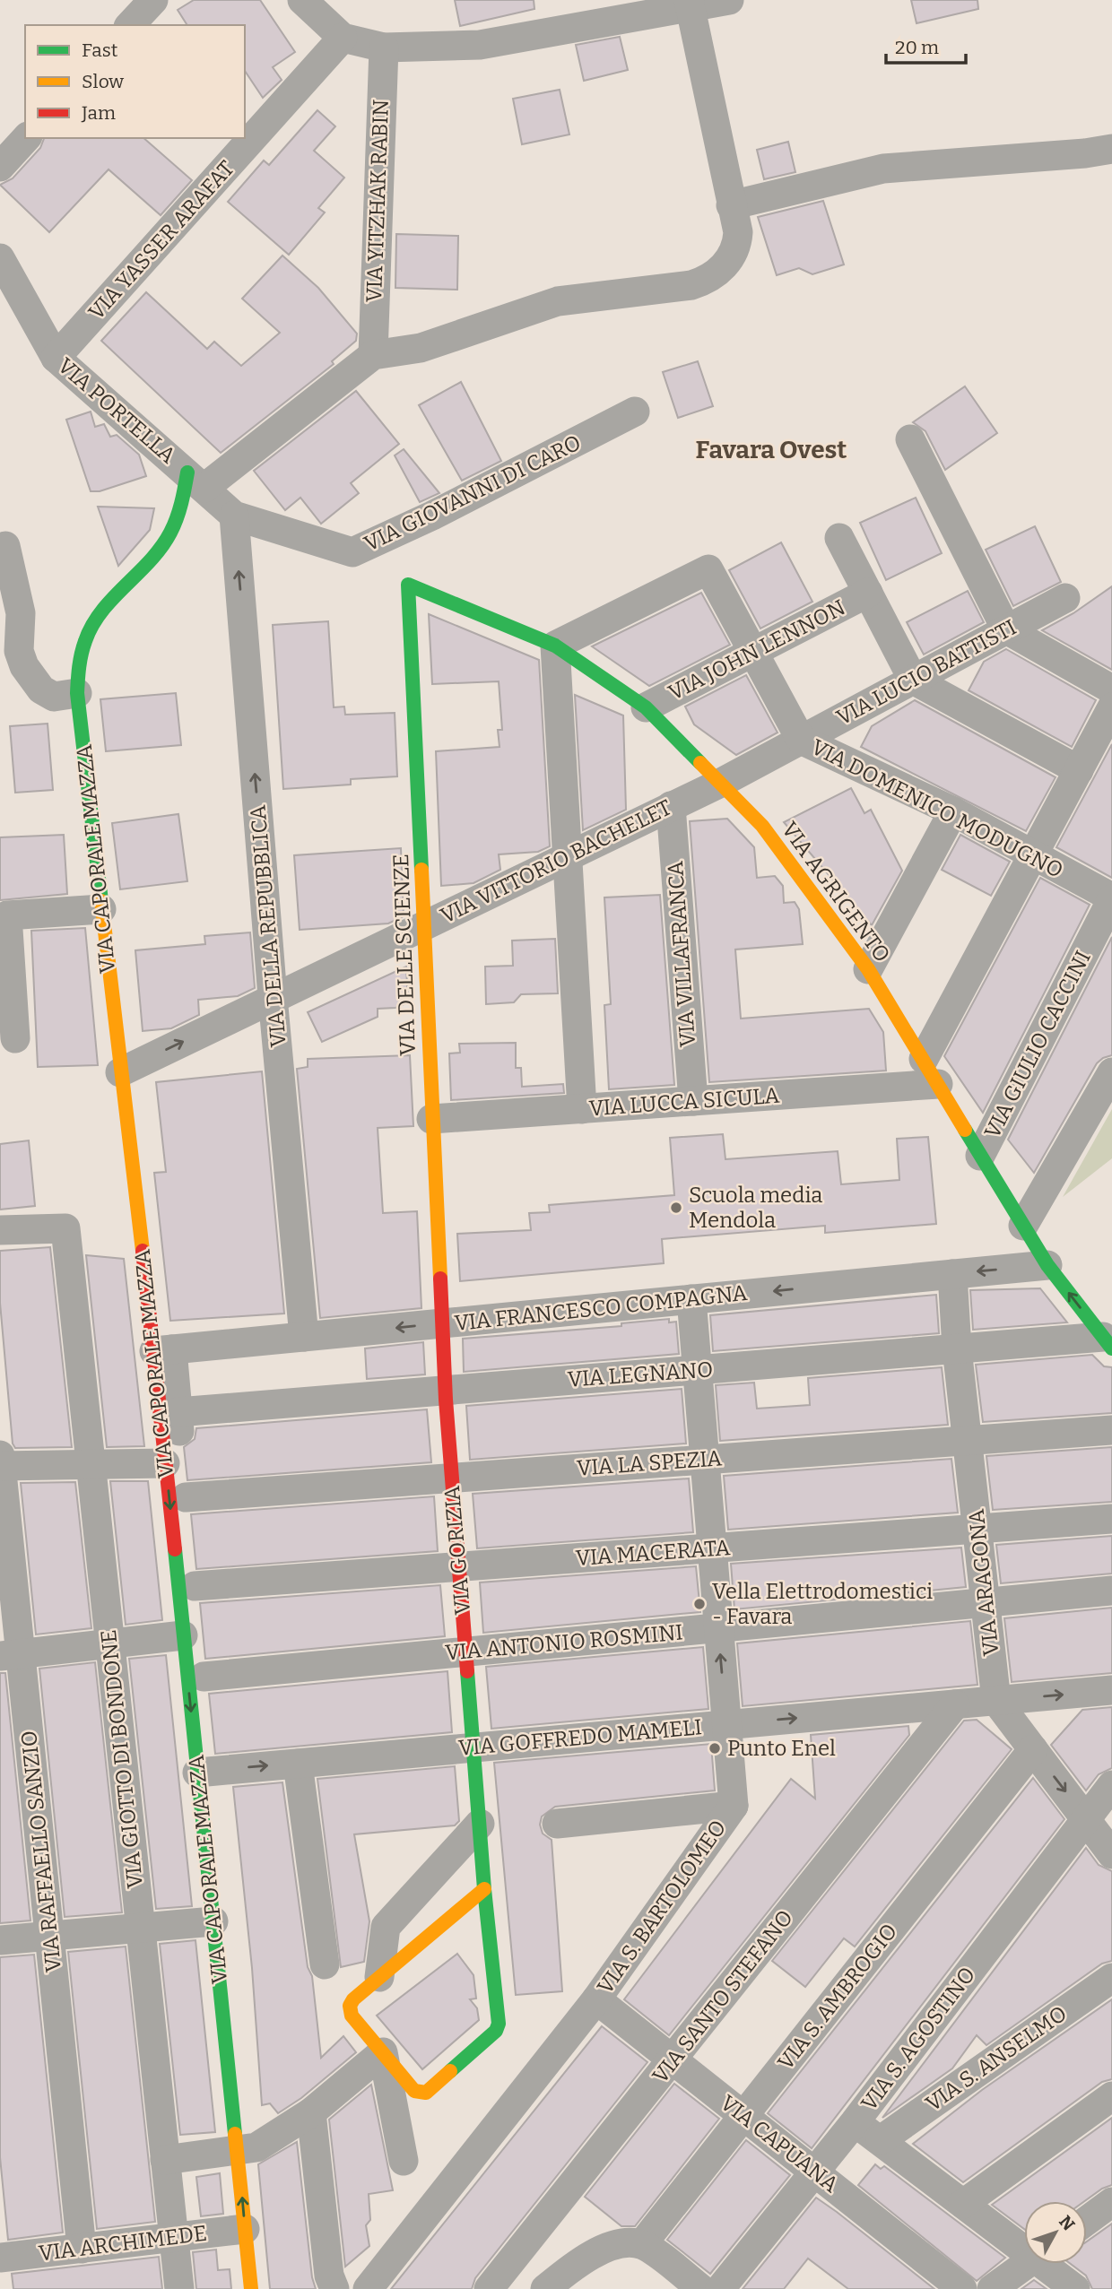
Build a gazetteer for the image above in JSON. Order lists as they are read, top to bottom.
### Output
{
  "streets": {
    "street": [
      "VIA YITZHAK RABIN",
      "VIA YASSER ARAFAT",
      "VIA PORTELLA",
      "VIA GIOVANNI DI CARO",
      "VIA JOHN LENNON",
      "VIA LUCIO BATTISTI",
      "VIA DOMENICO MODUGNO",
      "VIA CAPORALE MAZZA",
      "VIA VITTORIO BACHELET",
      "VIA AGRIGENTO",
      "VIA DELLA REPUBBLICA",
      "VIA VILLAFRANCA",
      "VIA DELLE SCIENZE",
      "VIA GIULIO CACCINI",
      "VIA LUCCA SICULA",
      "VIA FRANCESCO COMPAGNA",
      "VIA LEGNANO",
      "VIA LA SPEZIA",
      "VIA GORIZIA",
      "VIA MACERATA",
      "VIA ARAGONA",
      "VIA ANTONIO ROSMINI",
      "VIA GOFFREDO MAMELI",
      "VIA GIOTTO DI BONDONE",
      "VIA RAFFAELLO SANZIO",
      "VIA S. BARTOLOMEO",
      "VIA SANTO STEFANO",
      "VIA S. AMBROGIO",
      "VIA S. AGOSTINO",
      "VIA S. ANSELMO",
      "VIA CAPUANA",
      "VIA ARCHIMEDE"
    ]
  },
  "crossings": [
    ["VIA YASSER ARAFAT", "VIA PORTELLA"],
    ["VIA PORTELLA", "VIA GIOVANNI DI CARO"],
    ["VIA PORTELLA", "VIA CAPORALE MAZZA"],
    ["VIA PORTELLA", "VIA DELLA REPUBBLICA"],
    ["VIA GIOVANNI DI CARO", "VIA DELLA REPUBBLICA"],
    ["VIA JOHN LENNON", "VIA DOMENICO MODUGNO"],
    ["VIA JOHN LENNON", "VIA AGRIGENTO"],
    ["VIA LUCIO BATTISTI", "VIA DOMENICO MODUGNO"],
    ["VIA LUCIO BATTISTI", "VIA VITTORIO BACHELET"],
    ["VIA LUCIO BATTISTI", "VIA AGRIGENTO"],
    ["VIA DOMENICO MODUGNO", "VIA AGRIGENTO"],
    ["VIA DOMENICO MODUGNO", "VIA GIULIO CACCINI"],
    ["VIA CAPORALE MAZZA", "VIA VITTORIO BACHELET"],
    ["VIA CAPORALE MAZZA", "VIA FRANCESCO COMPAGNA"],
    ["VIA CAPORALE MAZZA", "VIA LEGNANO"],
    ["VIA CAPORALE MAZZA", "VIA LA SPEZIA"],
    ["VIA CAPORALE MAZZA", "VIA MACERATA"],
    ["VIA CAPORALE MAZZA", "VIA ANTONIO ROSMINI"],
    ["VIA CAPORALE MAZZA", "VIA GOFFREDO MAMELI"],
    ["VIA CAPORALE MAZZA", "VIA ARCHIMEDE"],
    ["VIA VITTORIO BACHELET", "VIA AGRIGENTO"],
    ["VIA VITTORIO BACHELET", "VIA DELLA REPUBBLICA"],
    ["VIA VITTORIO BACHELET", "VIA VILLAFRANCA"],
    ["VIA VITTORIO BACHELET", "VIA DELLE SCIENZE"],
    ["VIA AGRIGENTO", "VIA DELLE SCIENZE"],
    ["VIA AGRIGENTO", "VIA GIULIO CACCINI"],
    ["VIA AGRIGENTO", "VIA LUCCA SICULA"],
    ["VIA AGRIGENTO", "VIA FRANCESCO COMPAGNA"],
    ["VIA AGRIGENTO", "VIA LEGNANO"],
    ["VIA DELLA REPUBBLICA", "VIA FRANCESCO COMPAGNA"],
    ["VIA VILLAFRANCA", "VIA LUCCA SICULA"],
    ["VIA DELLE SCIENZE", "VIA LUCCA SICULA"],
    ["VIA DELLE SCIENZE", "VIA FRANCESCO COMPAGNA"],
    ["VIA DELLE SCIENZE", "VIA GORIZIA"],
    ["VIA FRANCESCO COMPAGNA", "VIA GORIZIA"],
    ["VIA FRANCESCO COMPAGNA", "VIA ARAGONA"],
    ["VIA FRANCESCO COMPAGNA", "VIA S. BARTOLOMEO"],
    ["VIA LEGNANO", "VIA GORIZIA"],
    ["VIA LEGNANO", "VIA ARAGONA"],
    ["VIA LEGNANO", "VIA S. BARTOLOMEO"],
    ["VIA LA SPEZIA", "VIA GORIZIA"],
    ["VIA LA SPEZIA", "VIA ARAGONA"],
    ["VIA LA SPEZIA", "VIA S. BARTOLOMEO"],
    ["VIA GORIZIA", "VIA MACERATA"],
    ["VIA GORIZIA", "VIA ANTONIO ROSMINI"],
    ["VIA GORIZIA", "VIA GOFFREDO MAMELI"],
    ["VIA MACERATA", "VIA ARAGONA"],
    ["VIA MACERATA", "VIA S. BARTOLOMEO"],
    ["VIA ARAGONA", "VIA ANTONIO ROSMINI"],
    ["VIA ARAGONA", "VIA GOFFREDO MAMELI"],
    ["VIA ANTONIO ROSMINI", "VIA S. BARTOLOMEO"],
    ["VIA GOFFREDO MAMELI", "VIA S. BARTOLOMEO"],
    ["VIA GOFFREDO MAMELI", "VIA SANTO STEFANO"],
    ["VIA GIOTTO DI BONDONE", "VIA ARCHIMEDE"],
    ["VIA RAFFAELLO SANZIO", "VIA ARCHIMEDE"],
    ["VIA S. BARTOLOMEO", "VIA CAPUANA"],
    ["VIA SANTO STEFANO", "VIA CAPUANA"],
    ["VIA S. AMBROGIO", "VIA CAPUANA"],
    ["VIA S. AGOSTINO", "VIA CAPUANA"]
  ],
  "one_way": ["VIA DELLA REPUBBLICA", "VIA FRANCESCO COMPAGNA", "VIA GOFFREDO MAMELI"],
  "districts": ["Favara Ovest"],
  "places": ["Scuola media Mendola", "Vella Elettrodomestici - Favara", "Punto Enel"],
  "legend": ["Fast", "Slow", "Jam"],
  "scale_bar": "20 m",
  "north": "top right"
}
